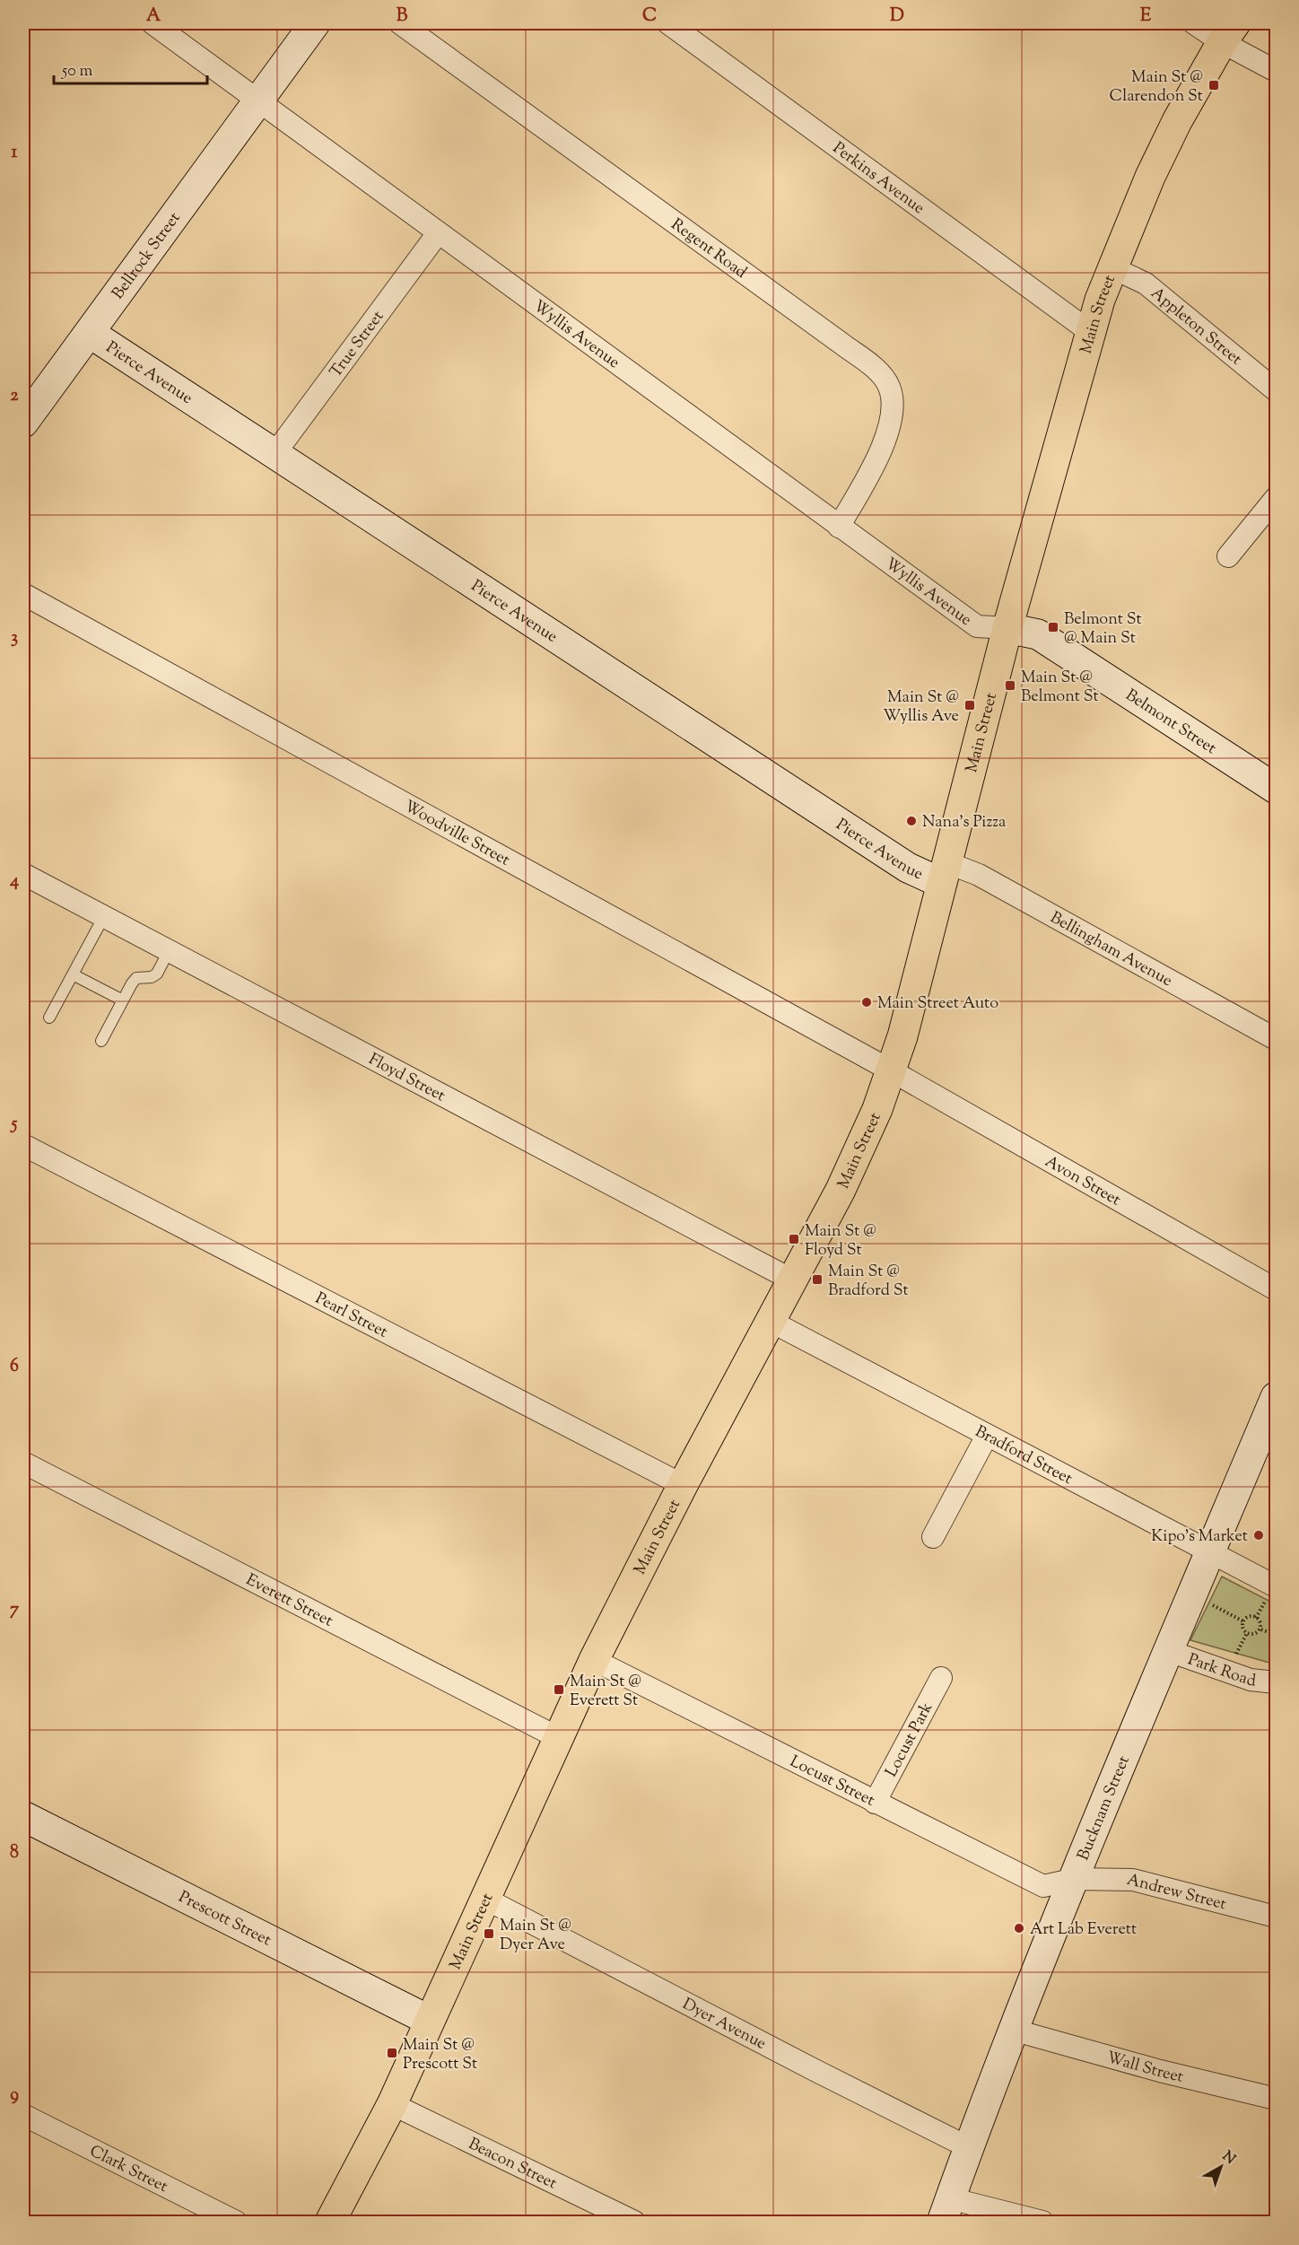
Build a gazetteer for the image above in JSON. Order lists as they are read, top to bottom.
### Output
{
  "streets": {
    "main road": ["Main Street"],
    "street": [
      "Perkins Avenue",
      "Regent Road",
      "Bellrock Street",
      "Appleton Street",
      "Wyllis Avenue",
      "True Street",
      "Pierce Avenue",
      "Belmont Street",
      "Woodville Street",
      "Bellingham Avenue",
      "Floyd Street",
      "Avon Street",
      "Pearl Street",
      "Bradford Street",
      "Everett Street",
      "Park Road",
      "Locust Park",
      "Locust Street",
      "Bucknam Street",
      "Andrew Street",
      "Prescott Street",
      "Dyer Avenue",
      "Wall Street",
      "Beacon Street",
      "Clark Street"
    ]
  },
  "crossings": [
    ["Perkins Avenue", "Main Street"],
    ["Regent Road", "Wyllis Avenue"],
    ["Bellrock Street", "Wyllis Avenue"],
    ["Bellrock Street", "Pierce Avenue"],
    ["Main Street", "Appleton Street"],
    ["Main Street", "Wyllis Avenue"],
    ["Main Street", "Pierce Avenue"],
    ["Main Street", "Belmont Street"],
    ["Main Street", "Woodville Street"],
    ["Main Street", "Bellingham Avenue"],
    ["Main Street", "Floyd Street"],
    ["Main Street", "Avon Street"],
    ["Main Street", "Pearl Street"],
    ["Main Street", "Bradford Street"],
    ["Main Street", "Everett Street"],
    ["Main Street", "Locust Street"],
    ["Main Street", "Prescott Street"],
    ["Main Street", "Dyer Avenue"],
    ["Main Street", "Beacon Street"],
    ["Wyllis Avenue", "True Street"],
    ["Wyllis Avenue", "Belmont Street"],
    ["True Street", "Pierce Avenue"],
    ["Pierce Avenue", "Bellingham Avenue"],
    ["Woodville Street", "Avon Street"],
    ["Bradford Street", "Bucknam Street"],
    ["Park Road", "Bucknam Street"],
    ["Locust Park", "Locust Street"],
    ["Locust Street", "Bucknam Street"],
    ["Locust Street", "Andrew Street"],
    ["Bucknam Street", "Andrew Street"],
    ["Bucknam Street", "Dyer Avenue"],
    ["Bucknam Street", "Wall Street"]
  ],
  "places": {
    "transit": [
      "Main St @ Clarendon St",
      "Belmont St @ Main St",
      "Main St @ Belmont St",
      "Main St @ Wyllis Ave",
      "Main St @ Floyd St",
      "Main St @ Bradford St",
      "Main St @ Everett St",
      "Main St @ Dyer Ave",
      "Main St @ Prescott St"
    ],
    "other": [
      "Nana's Pizza",
      "Main Street Auto",
      "Kipo's Market",
      "Art Lab Everett"
    ]
  },
  "scale_bar": "50 m",
  "north": "top right",
  "grid": {
    "columns": [
      "A",
      "B",
      "C",
      "D",
      "E"
    ],
    "rows": [
      "1",
      "2",
      "3",
      "4",
      "5",
      "6",
      "7",
      "8",
      "9"
    ]
  }
}
